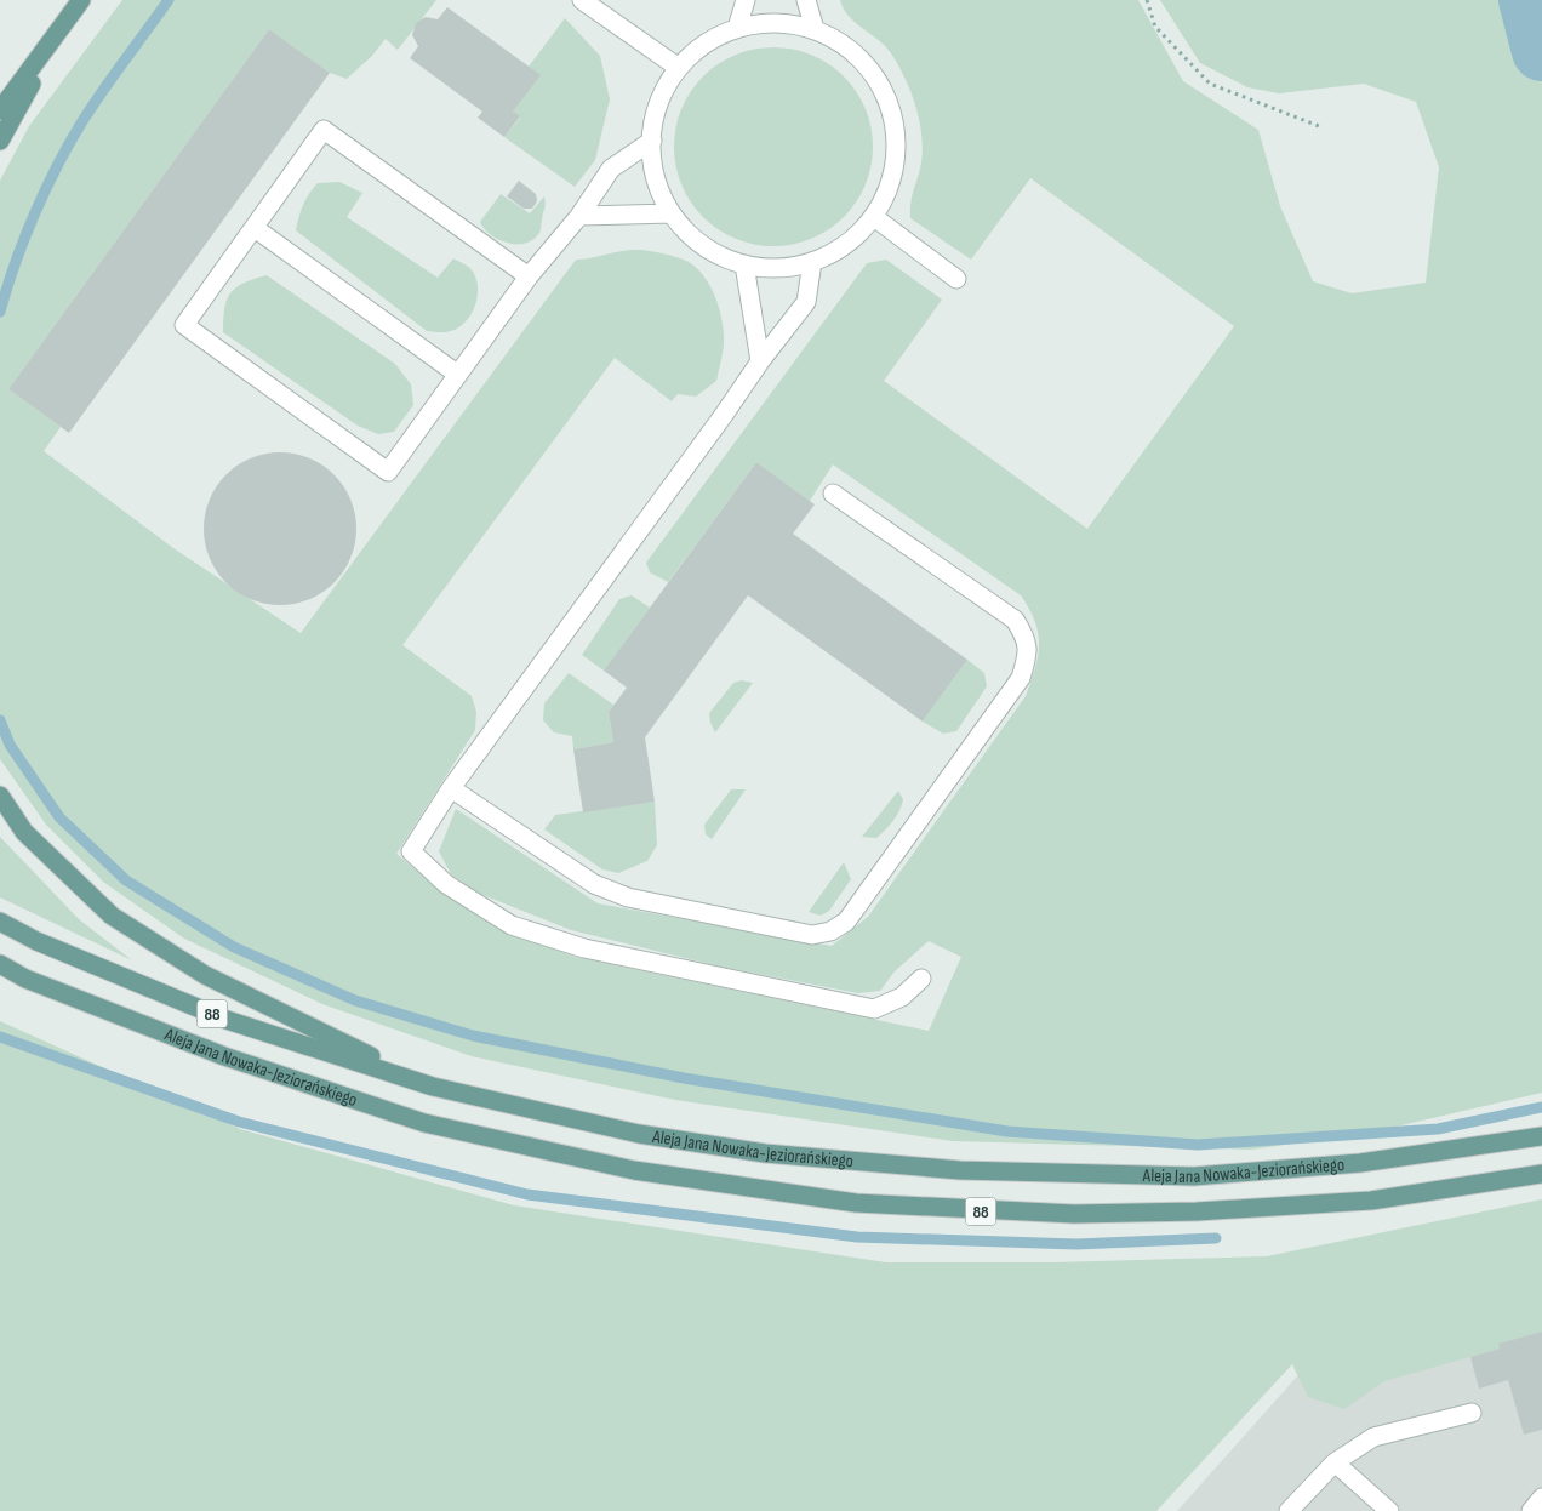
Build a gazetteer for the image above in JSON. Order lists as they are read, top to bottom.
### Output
{
  "streets": {
    "main road": ["88", "Aleja Jana Nowaka-Jeziorańskiego"]
  }
}
